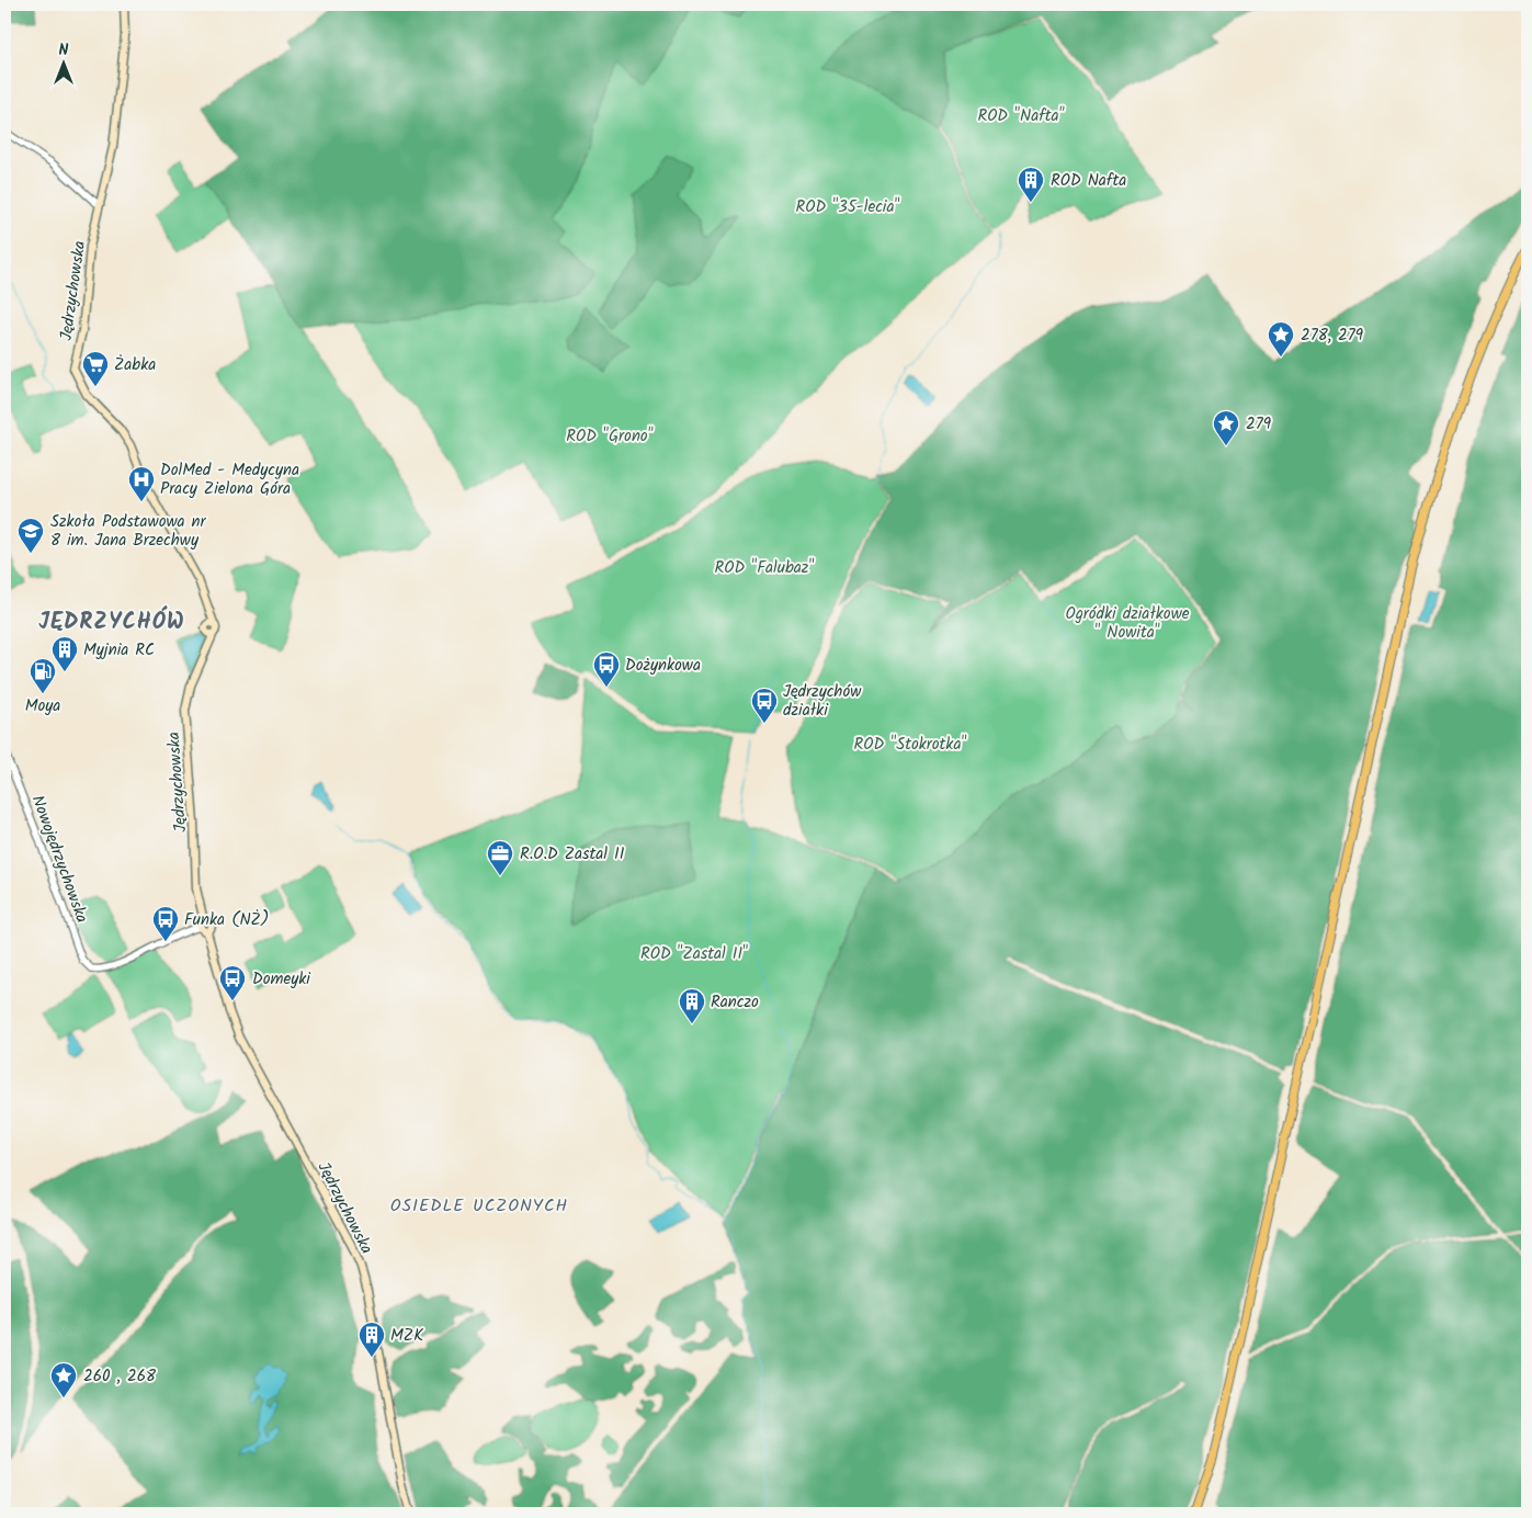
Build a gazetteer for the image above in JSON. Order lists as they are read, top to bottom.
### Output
{
  "streets": {
    "main road": ["Jędrzychowska"],
    "street": ["Nowojędrzychowska"]
  },
  "crossings": [
    ["Jędrzychowska", "Nowojędrzychowska"]
  ],
  "districts": ["JĘDRZYCHÓW", "OSIEDLE UCZONYCH"],
  "parks": [
    "ROD \"Nafta\"",
    "ROD \"35-lecia\"",
    "ROD \"Grono\"",
    "ROD \"Falubaz\"",
    "Ogródki działkowe \" Nowita\"",
    "ROD \"Stokrotka\"",
    "ROD \"Zastal II\""
  ],
  "places": {
    "building": [
      "ROD Nafta",
      "Myjnia RC",
      "Ranczo",
      "MZK"
    ],
    "place": ["278, 279", "279", "260 , 268"],
    "supermarket": ["Żabka"],
    "hospital": ["DolMed - Medycyna Pracy Zielona Góra"],
    "school or university": ["Szkoła Podstawowa nr 8 im. Jana Brzechwy"],
    "bus stop": [
      "Dożynkowa",
      "Jędrzychów działki",
      "Funka (NŻ)",
      "Domeyki"
    ],
    "fuel station": ["Moya"],
    "office": ["R.O.D Zastal II"]
  },
  "north": "top"
}
